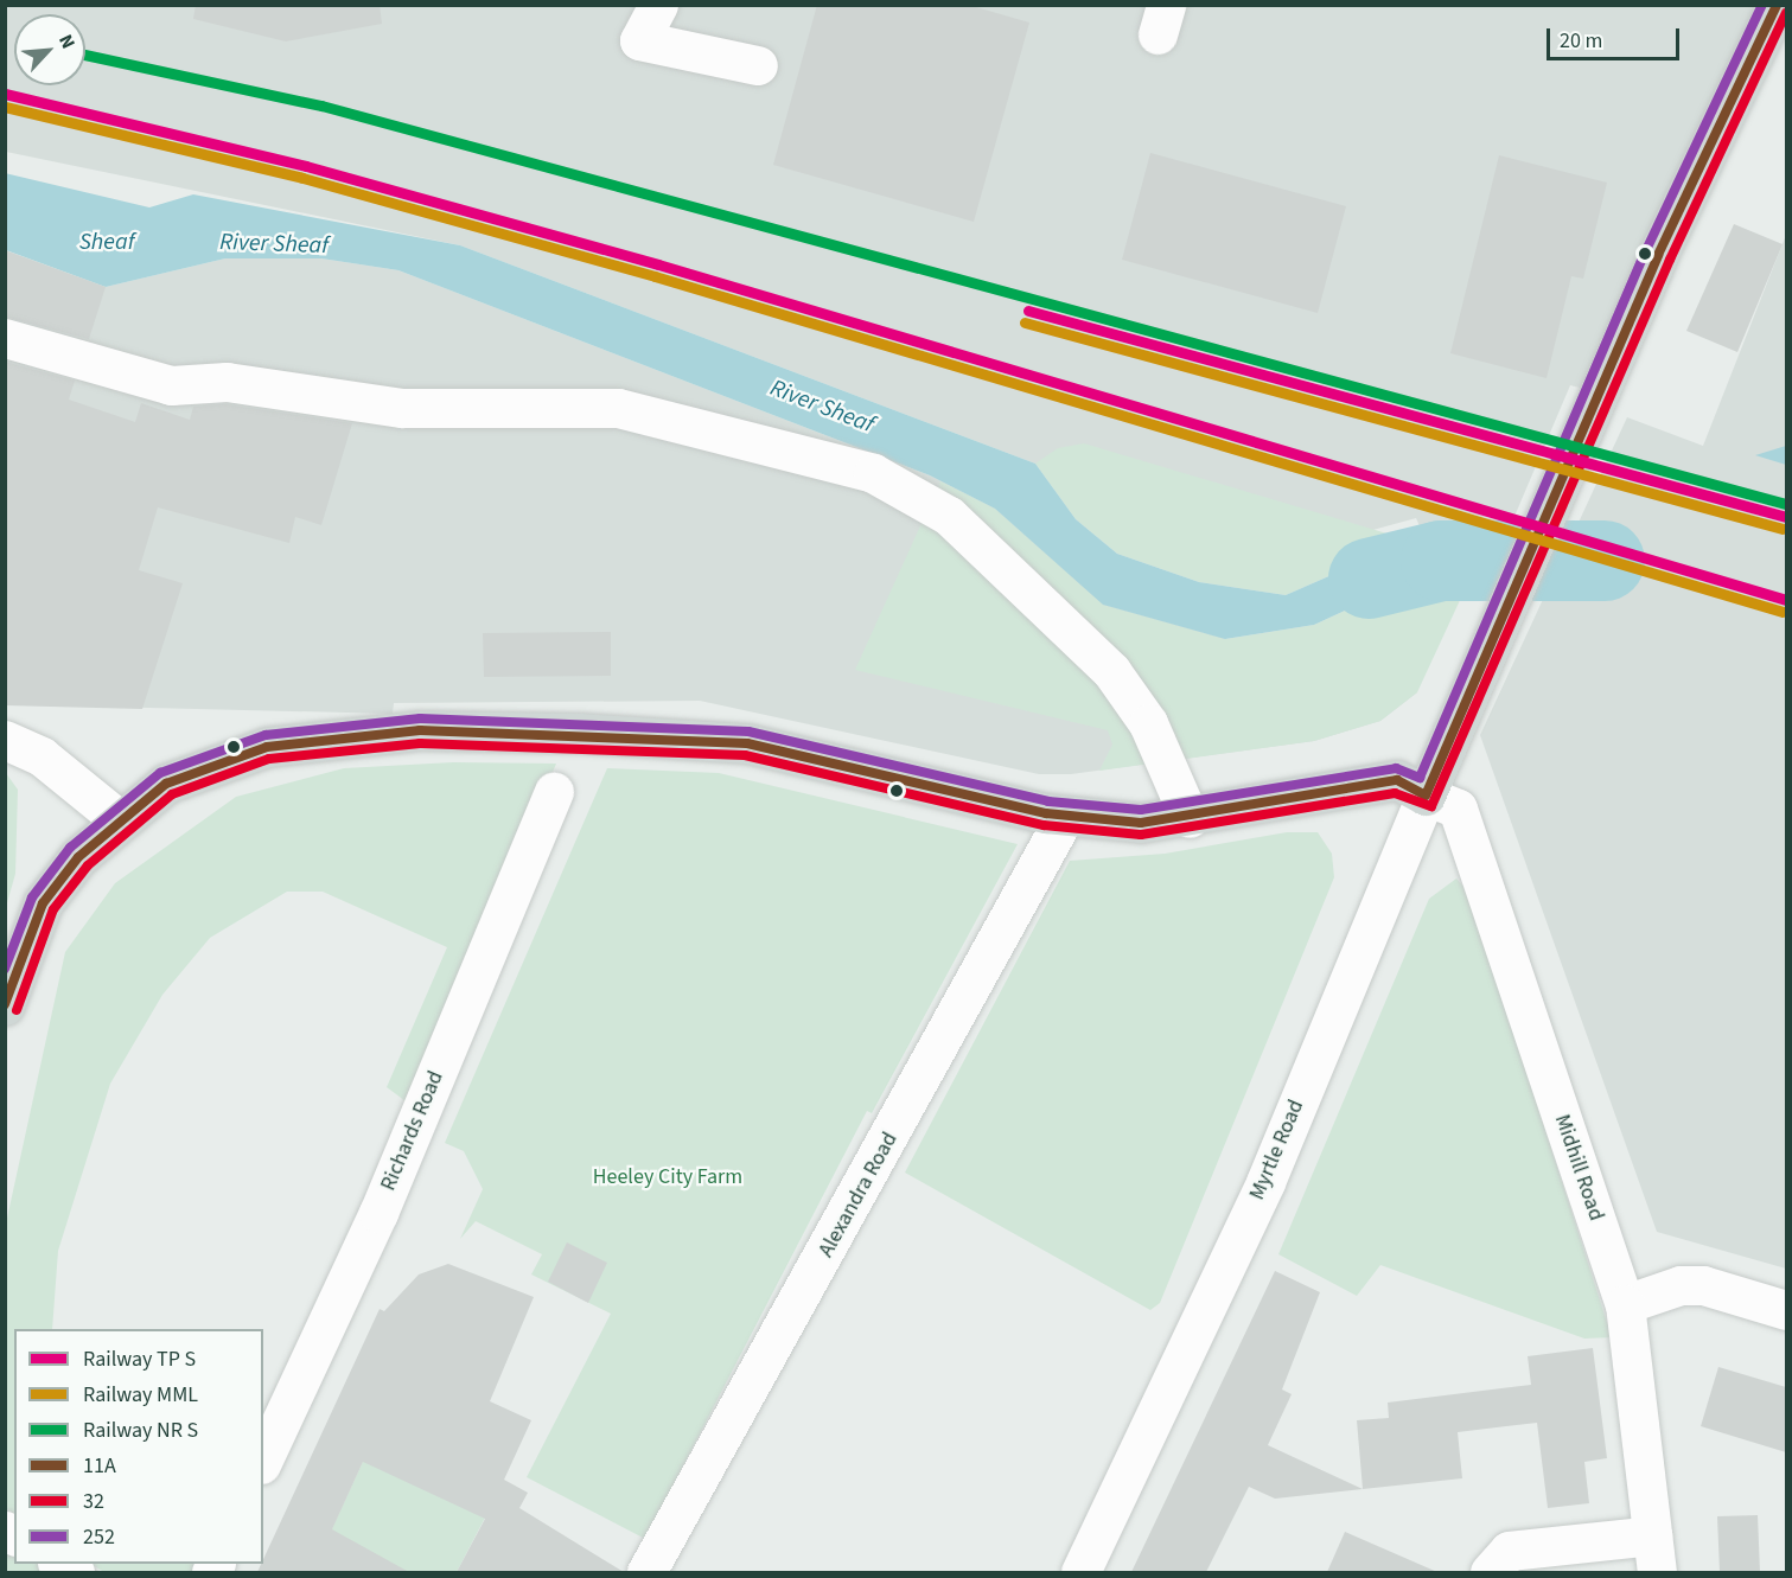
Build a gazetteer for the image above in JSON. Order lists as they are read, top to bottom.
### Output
{
  "streets": {
    "main road": ["Myrtle Road"],
    "street": ["Richards Road", "Midhill Road", "Alexandra Road"]
  },
  "crossings": [
    ["Myrtle Road", "Midhill Road"]
  ],
  "water": ["Sheaf", "River Sheaf"],
  "parks": ["Heeley City Farm"],
  "lines": [
    "transit line 11A",
    "transit line 252",
    "transit line 32",
    "rail line MML"
  ],
  "legend": [
    "Railway TP S",
    "Railway MML",
    "Railway NR S",
    "11A",
    "32",
    "252"
  ],
  "scale_bar": "20 m",
  "north": "top right"
}
